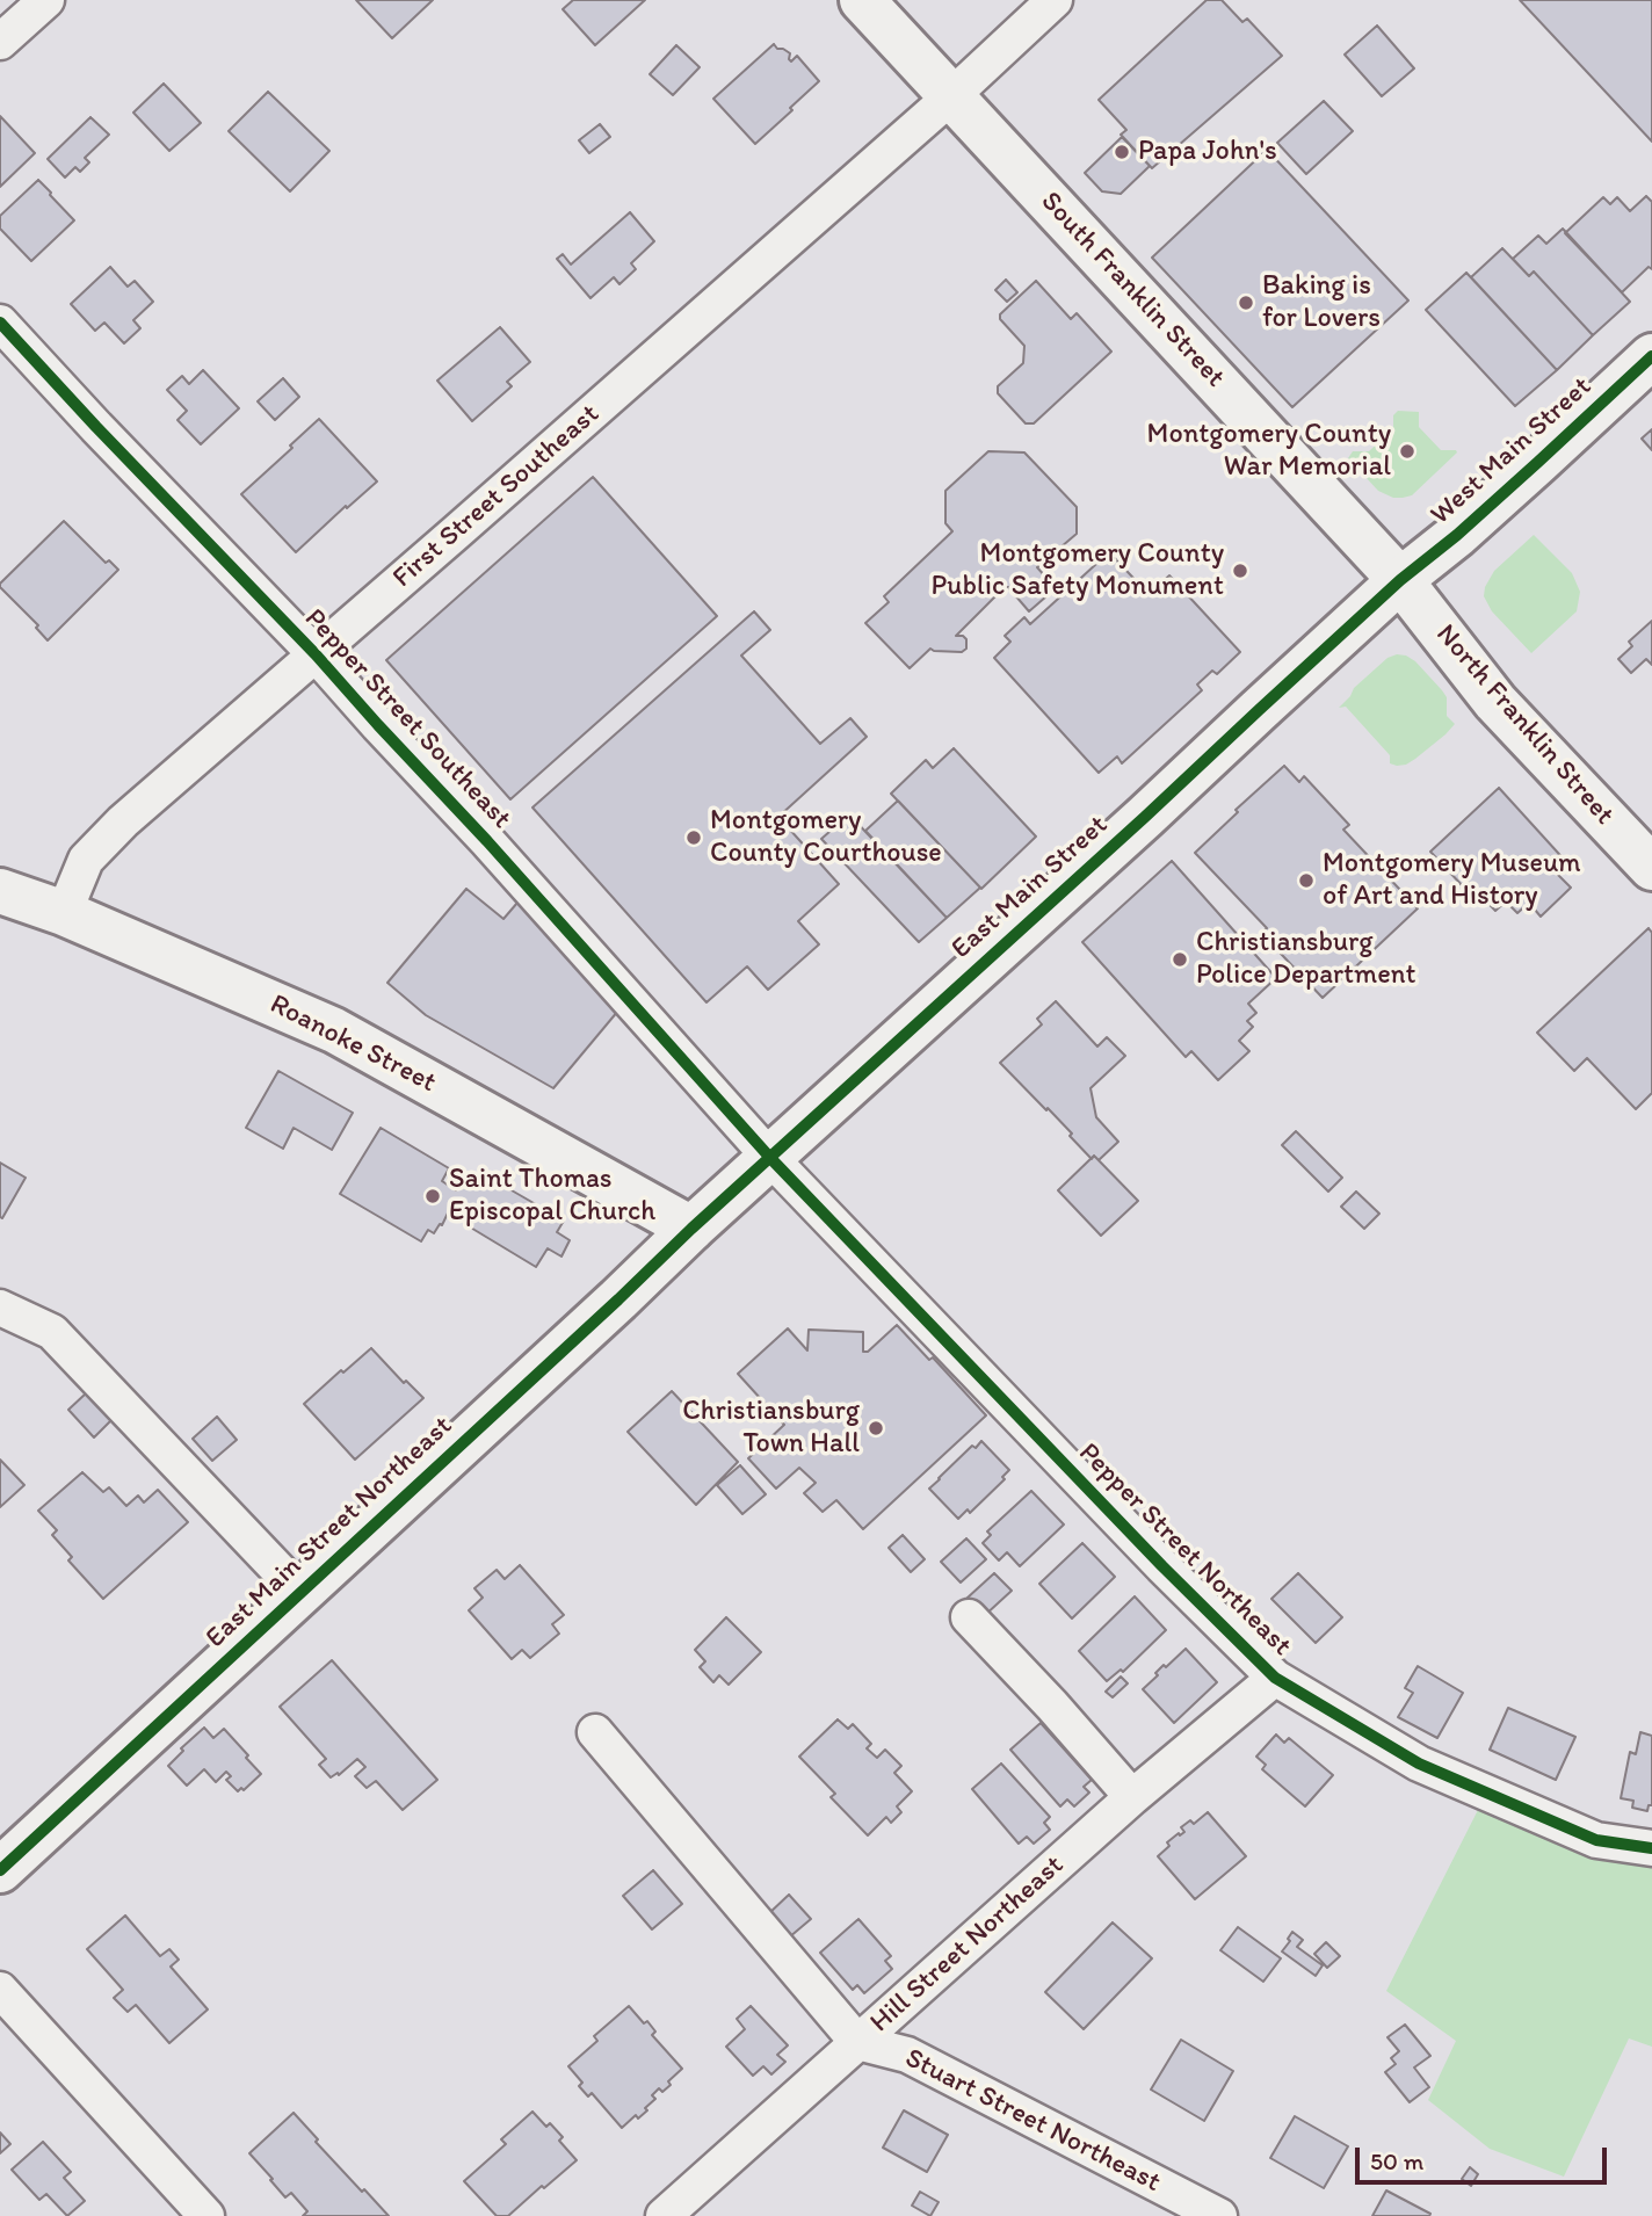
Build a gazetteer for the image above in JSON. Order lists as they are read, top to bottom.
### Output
{
  "streets": {
    "main road": [
      "South Franklin Street",
      "West Main Street",
      "North Franklin Street",
      "East Main Street",
      "Roanoke Street",
      "East Main Street Northeast"
    ],
    "street": [
      "First Street Southeast",
      "Pepper Street Southeast",
      "Pepper Street Northeast",
      "Hill Street Northeast",
      "Stuart Street Northeast"
    ]
  },
  "crossings": [
    ["South Franklin Street", "West Main Street"],
    ["South Franklin Street", "First Street Southeast"],
    ["South Franklin Street", "North Franklin Street"],
    ["South Franklin Street", "East Main Street"],
    ["West Main Street", "North Franklin Street"],
    ["West Main Street", "East Main Street"],
    ["First Street Southeast", "Pepper Street Southeast"],
    ["First Street Southeast", "Roanoke Street"],
    ["Pepper Street Southeast", "East Main Street"],
    ["Pepper Street Southeast", "Pepper Street Northeast"],
    ["North Franklin Street", "East Main Street"],
    ["East Main Street", "Roanoke Street"],
    ["East Main Street", "East Main Street Northeast"],
    ["East Main Street", "Pepper Street Northeast"],
    ["Roanoke Street", "East Main Street Northeast"],
    ["Pepper Street Northeast", "Hill Street Northeast"],
    ["Hill Street Northeast", "Stuart Street Northeast"]
  ],
  "places": [
    "Papa John's",
    "Baking is for Lovers",
    "Montgomery County War Memorial",
    "Montgomery County Public Safety Monument",
    "Montgomery County Courthouse",
    "Montgomery Museum of Art and History",
    "Christiansburg Police Department",
    "Saint Thomas Episcopal Church",
    "Christiansburg Town Hall"
  ],
  "scale_bar": "50 m"
}
